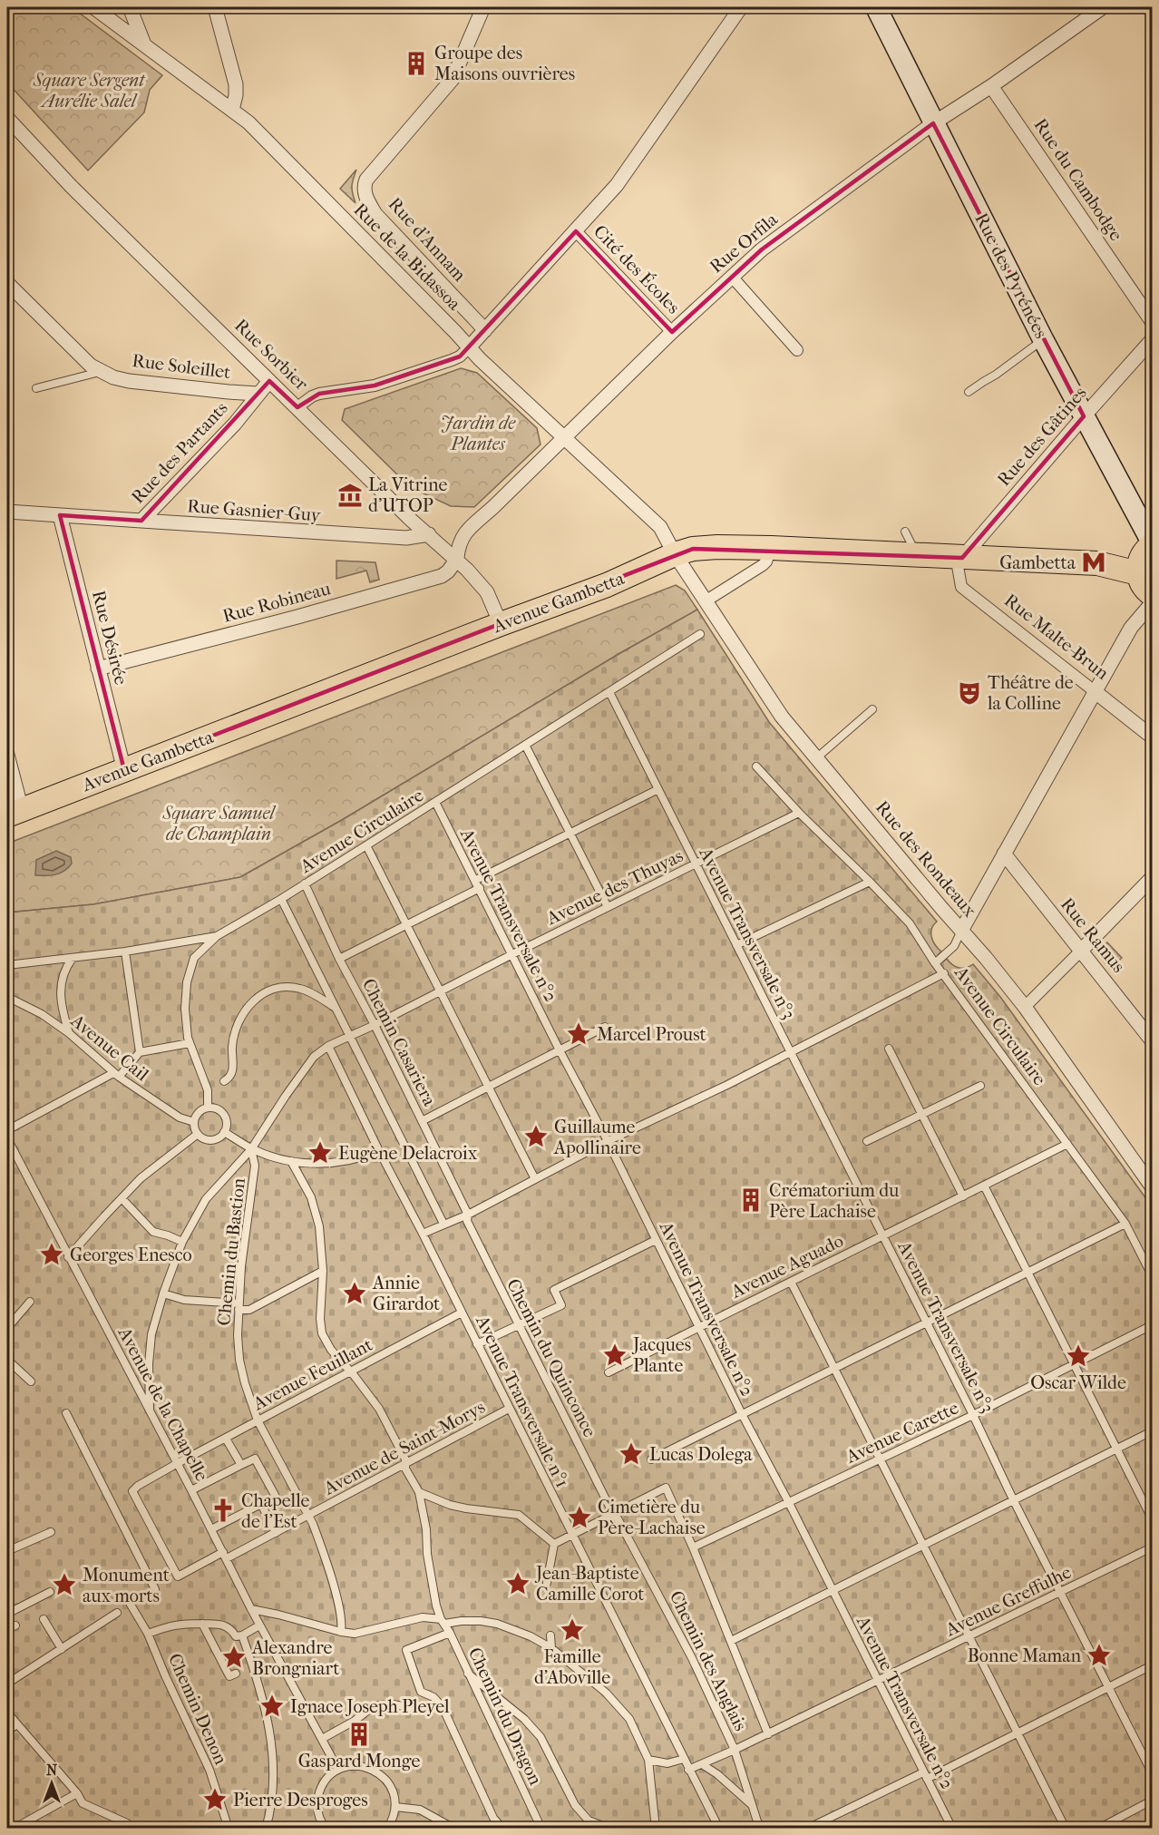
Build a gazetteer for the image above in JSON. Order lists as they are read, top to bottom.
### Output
{
  "streets": {
    "main road": ["Rue des Pyrénées", "Avenue Gambetta"],
    "street": [
      "Rue du Cambodge",
      "Rue d'Annam",
      "Rue Orfila",
      "Rue de la Bidassoa",
      "Cité des Écoles",
      "Rue Sorbier",
      "Rue Soleillet",
      "Rue des Gâtines",
      "Rue des Partants",
      "Rue Gasnier-Guy",
      "Rue Robineau",
      "Rue Malte-Brun",
      "Rue Désirée",
      "Rue des Rondeaux",
      "Rue Ramus"
    ],
    "lane": [
      "Avenue Circulaire",
      "Avenue des Thuyas",
      "Avenue Transversale n°2",
      "Avenue Transversale n°3",
      "Chemin Casariera",
      "Avenue Cail",
      "Chemin du Bastion",
      "Avenue Aguado",
      "Chemin du Quinconce",
      "Avenue Feuillant",
      "Avenue Transversale n°1",
      "Avenue de la Chapelle",
      "Avenue Carette",
      "Avenue de Saint-Morys",
      "Avenue Greffulhe",
      "Chemin des Anglais",
      "Chemin Denon",
      "Chemin du Dragon"
    ]
  },
  "crossings": [
    ["Rue du Cambodge", "Rue Orfila"],
    ["Rue Orfila", "Rue de la Bidassoa"],
    ["Rue Orfila", "Cité des Écoles"],
    ["Rue Orfila", "Rue des Pyrénées"],
    ["Rue Orfila", "Rue Sorbier"],
    ["Rue Orfila", "Rue Robineau"],
    ["Rue de la Bidassoa", "Avenue Gambetta"],
    ["Rue de la Bidassoa", "Rue des Rondeaux"],
    ["Rue des Pyrénées", "Rue des Gâtines"],
    ["Rue Sorbier", "Rue des Partants"],
    ["Rue Sorbier", "Rue Gasnier-Guy"],
    ["Rue Sorbier", "Rue Robineau"],
    ["Rue Sorbier", "Avenue Gambetta"],
    ["Rue Soleillet", "Rue des Partants"],
    ["Rue des Gâtines", "Avenue Gambetta"],
    ["Rue des Gâtines", "Rue Malte-Brun"],
    ["Rue des Partants", "Rue Gasnier-Guy"],
    ["Rue des Partants", "Rue Désirée"],
    ["Rue Robineau", "Rue Désirée"],
    ["Avenue Gambetta", "Rue Malte-Brun"],
    ["Avenue Gambetta", "Rue Désirée"],
    ["Avenue Gambetta", "Rue des Rondeaux"],
    ["Avenue Circulaire", "Avenue des Thuyas"],
    ["Avenue Circulaire", "Avenue Transversale n°2"],
    ["Avenue Circulaire", "Avenue Transversale n°3"],
    ["Avenue Circulaire", "Chemin Casariera"],
    ["Avenue Circulaire", "Avenue Aguado"],
    ["Avenue des Thuyas", "Avenue Transversale n°2"],
    ["Avenue des Thuyas", "Avenue Transversale n°3"],
    ["Avenue des Thuyas", "Chemin Casariera"],
    ["Avenue des Thuyas", "Chemin du Bastion"],
    ["Avenue des Thuyas", "Avenue Transversale n°1"],
    ["Avenue des Thuyas", "Avenue de la Chapelle"],
    ["Avenue Transversale n°2", "Avenue Aguado"],
    ["Avenue Transversale n°2", "Avenue Carette"],
    ["Avenue Transversale n°2", "Avenue Greffulhe"],
    ["Avenue Transversale n°3", "Avenue Aguado"],
    ["Avenue Transversale n°3", "Avenue Carette"],
    ["Avenue Transversale n°3", "Avenue Greffulhe"],
    ["Chemin Casariera", "Chemin du Quinconce"],
    ["Chemin du Bastion", "Avenue Feuillant"],
    ["Chemin du Bastion", "Avenue de Saint-Morys"],
    ["Chemin du Quinconce", "Chemin des Anglais"],
    ["Avenue Feuillant", "Avenue Transversale n°1"],
    ["Avenue Feuillant", "Avenue de la Chapelle"],
    ["Avenue Feuillant", "Avenue de Saint-Morys"],
    ["Avenue Feuillant", "Chemin du Dragon"],
    ["Avenue Transversale n°1", "Avenue de Saint-Morys"],
    ["Avenue Transversale n°1", "Avenue Greffulhe"],
    ["Avenue de la Chapelle", "Avenue de Saint-Morys"],
    ["Avenue de Saint-Morys", "Chemin du Dragon"],
    ["Avenue Greffulhe", "Chemin des Anglais"]
  ],
  "parks": ["Square Sergent Aurélie Salel", "Jardin de Plantes", "Square Samuel de Champlain"],
  "places": {
    "building": ["Groupe des Maisons ouvrières", "Crématorium du Père Lachaise", "Gaspard Monge"],
    "museum": ["La Vitrine d'UTOP"],
    "metro station": ["Gambetta"],
    "theatre": ["Théâtre de la Colline"],
    "place": [
      "Marcel Proust",
      "Guillaume Apollinaire",
      "Eugène Delacroix",
      "Georges Enesco",
      "Annie Girardot",
      "Jacques Plante",
      "Oscar Wilde",
      "Lucas Dolega",
      "Cimetière du Père-Lachaise",
      "Jean-Baptiste Camille Corot",
      "Monument aux morts",
      "Famille d'Aboville",
      "Bonne Maman",
      "Alexandre Brongniart",
      "Ignace Joseph Pleyel",
      "Pierre Desproges"
    ],
    "church": ["Chapelle de l'Est"]
  },
  "north": "top"
}
